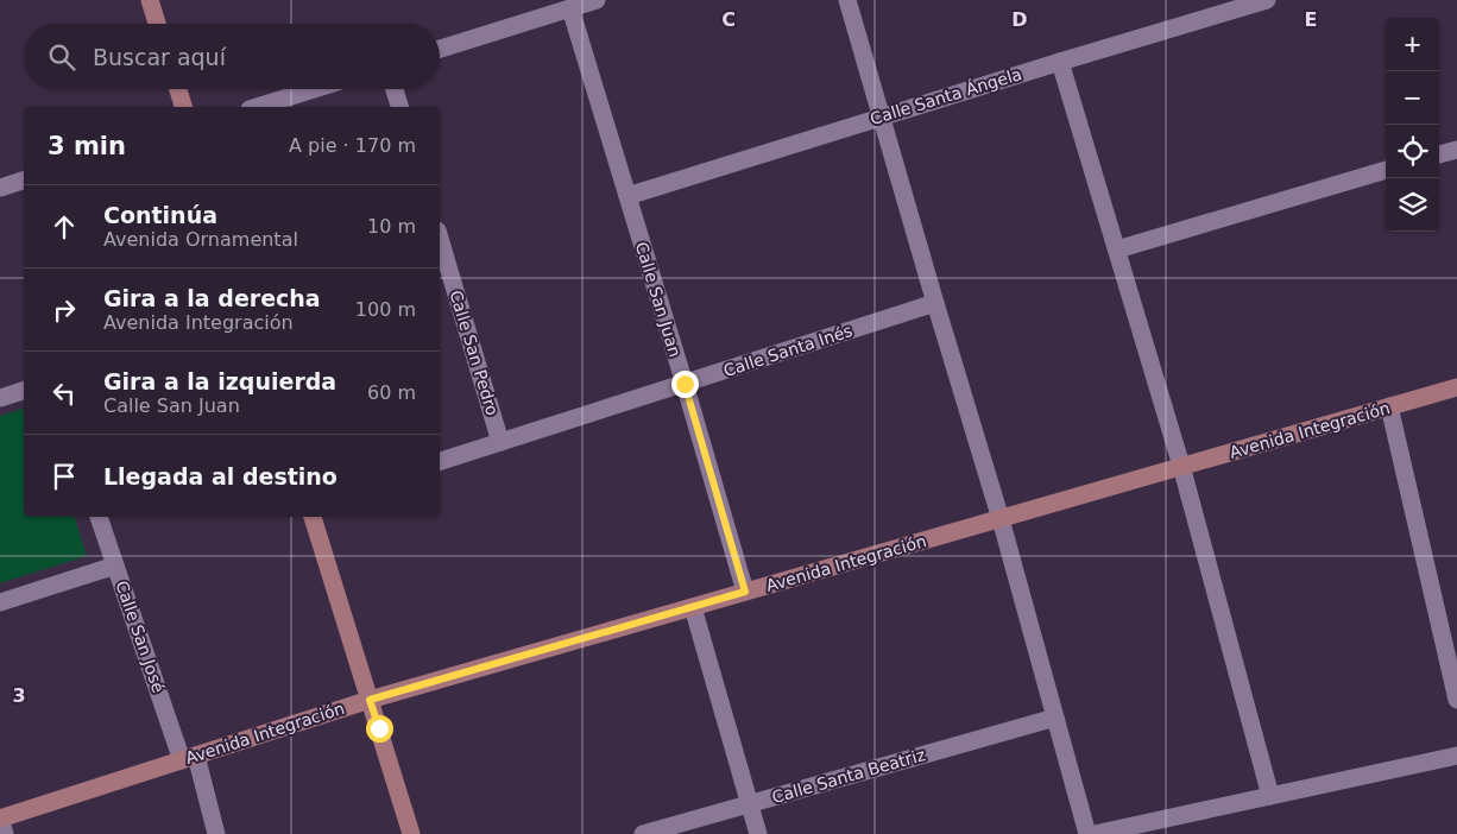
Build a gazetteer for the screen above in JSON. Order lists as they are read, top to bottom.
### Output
{
  "streets": {
    "street": [
      "Calle Santa Ángela",
      "Calle San Juan",
      "Calle Santa Inés",
      "Calle San Pedro",
      "Avenida Integración",
      "Calle San José",
      "Calle Santa Beatriz"
    ]
  },
  "crossings": [
    ["Calle Santa Ángela", "Calle San Juan"],
    ["Calle San Juan", "Calle Santa Inés"],
    ["Calle San Juan", "Avenida Integración"],
    ["Calle Santa Inés", "Calle San Pedro"],
    ["Avenida Integración", "Calle San José"]
  ],
  "page": {
    "map_buttons": ["+", "−"],
    "search": "Buscar aquí",
    "heading": ["3 min", "A pie · 170 m"],
    "list": [
      ["Continúa", "Avenida Ornamental", "10 m"],
      ["Gira a la derecha", "Avenida Integración", "100 m"],
      ["Gira a la izquierda", "Calle San Juan", "60 m"],
      "Llegada al destino"
    ]
  },
  "grid": {
    "columns": ["C", "D", "E"],
    "rows": ["3"]
  }
}
